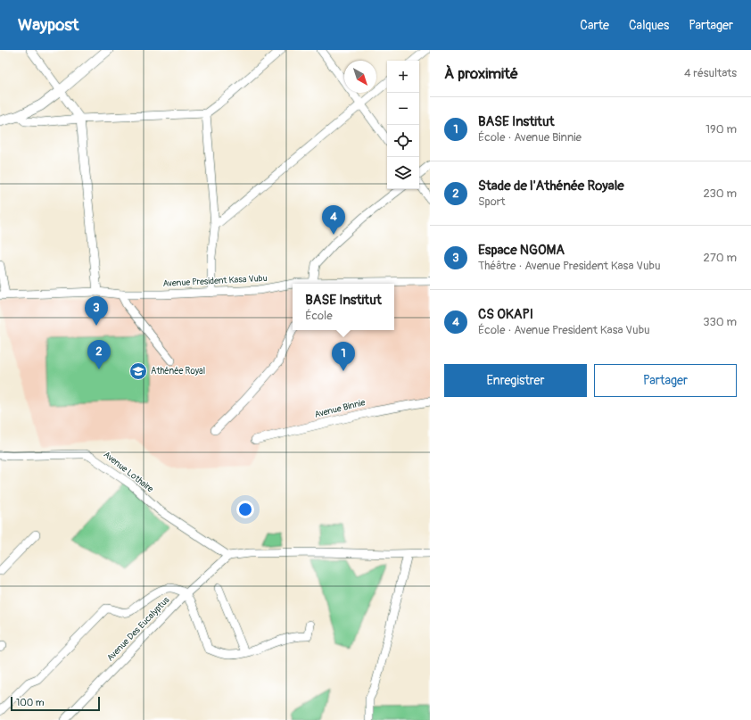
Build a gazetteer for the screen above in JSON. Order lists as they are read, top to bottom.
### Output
{
  "streets": {
    "street": [
      "Avenue President Kasa Vubu",
      "Avenue Binnie",
      "Avenue Lothaire",
      "Avenue Des Eucalyptus"
    ]
  },
  "crossings": [
    ["Avenue Lothaire", "Avenue Des Eucalyptus"]
  ],
  "places": {
    "school or university": ["Athénée Royal"]
  },
  "scale_bar": "100 m",
  "north": "bottom right",
  "page": {
    "header": "Waypost",
    "nav": ["Carte", "Calques", "Partager"],
    "heading": ["À proximité", "4 résultats"],
    "map_buttons": ["+", "−"],
    "list": [
      {
        "mark": "1",
        "name": "BASE Institut",
        "note": "École · Avenue Binnie",
        "value": "190 m"
      },
      {
        "mark": "2",
        "name": "Stade de l'Athénée Royale",
        "note": "Sport",
        "value": "230 m"
      },
      {
        "mark": "3",
        "name": "Espace NGOMA",
        "note": "Théâtre · Avenue President Kasa Vubu",
        "value": "270 m"
      },
      {
        "mark": "4",
        "name": "CS OKAPI",
        "note": "École · Avenue President Kasa Vubu",
        "value": "330 m"
      }
    ],
    "pins": [
      "4",
      "3",
      "2",
      "1"
    ],
    "popup": ["BASE Institut", "École"],
    "buttons": ["Enregistrer", "Partager"],
    "scale": "100 m"
  }
}
